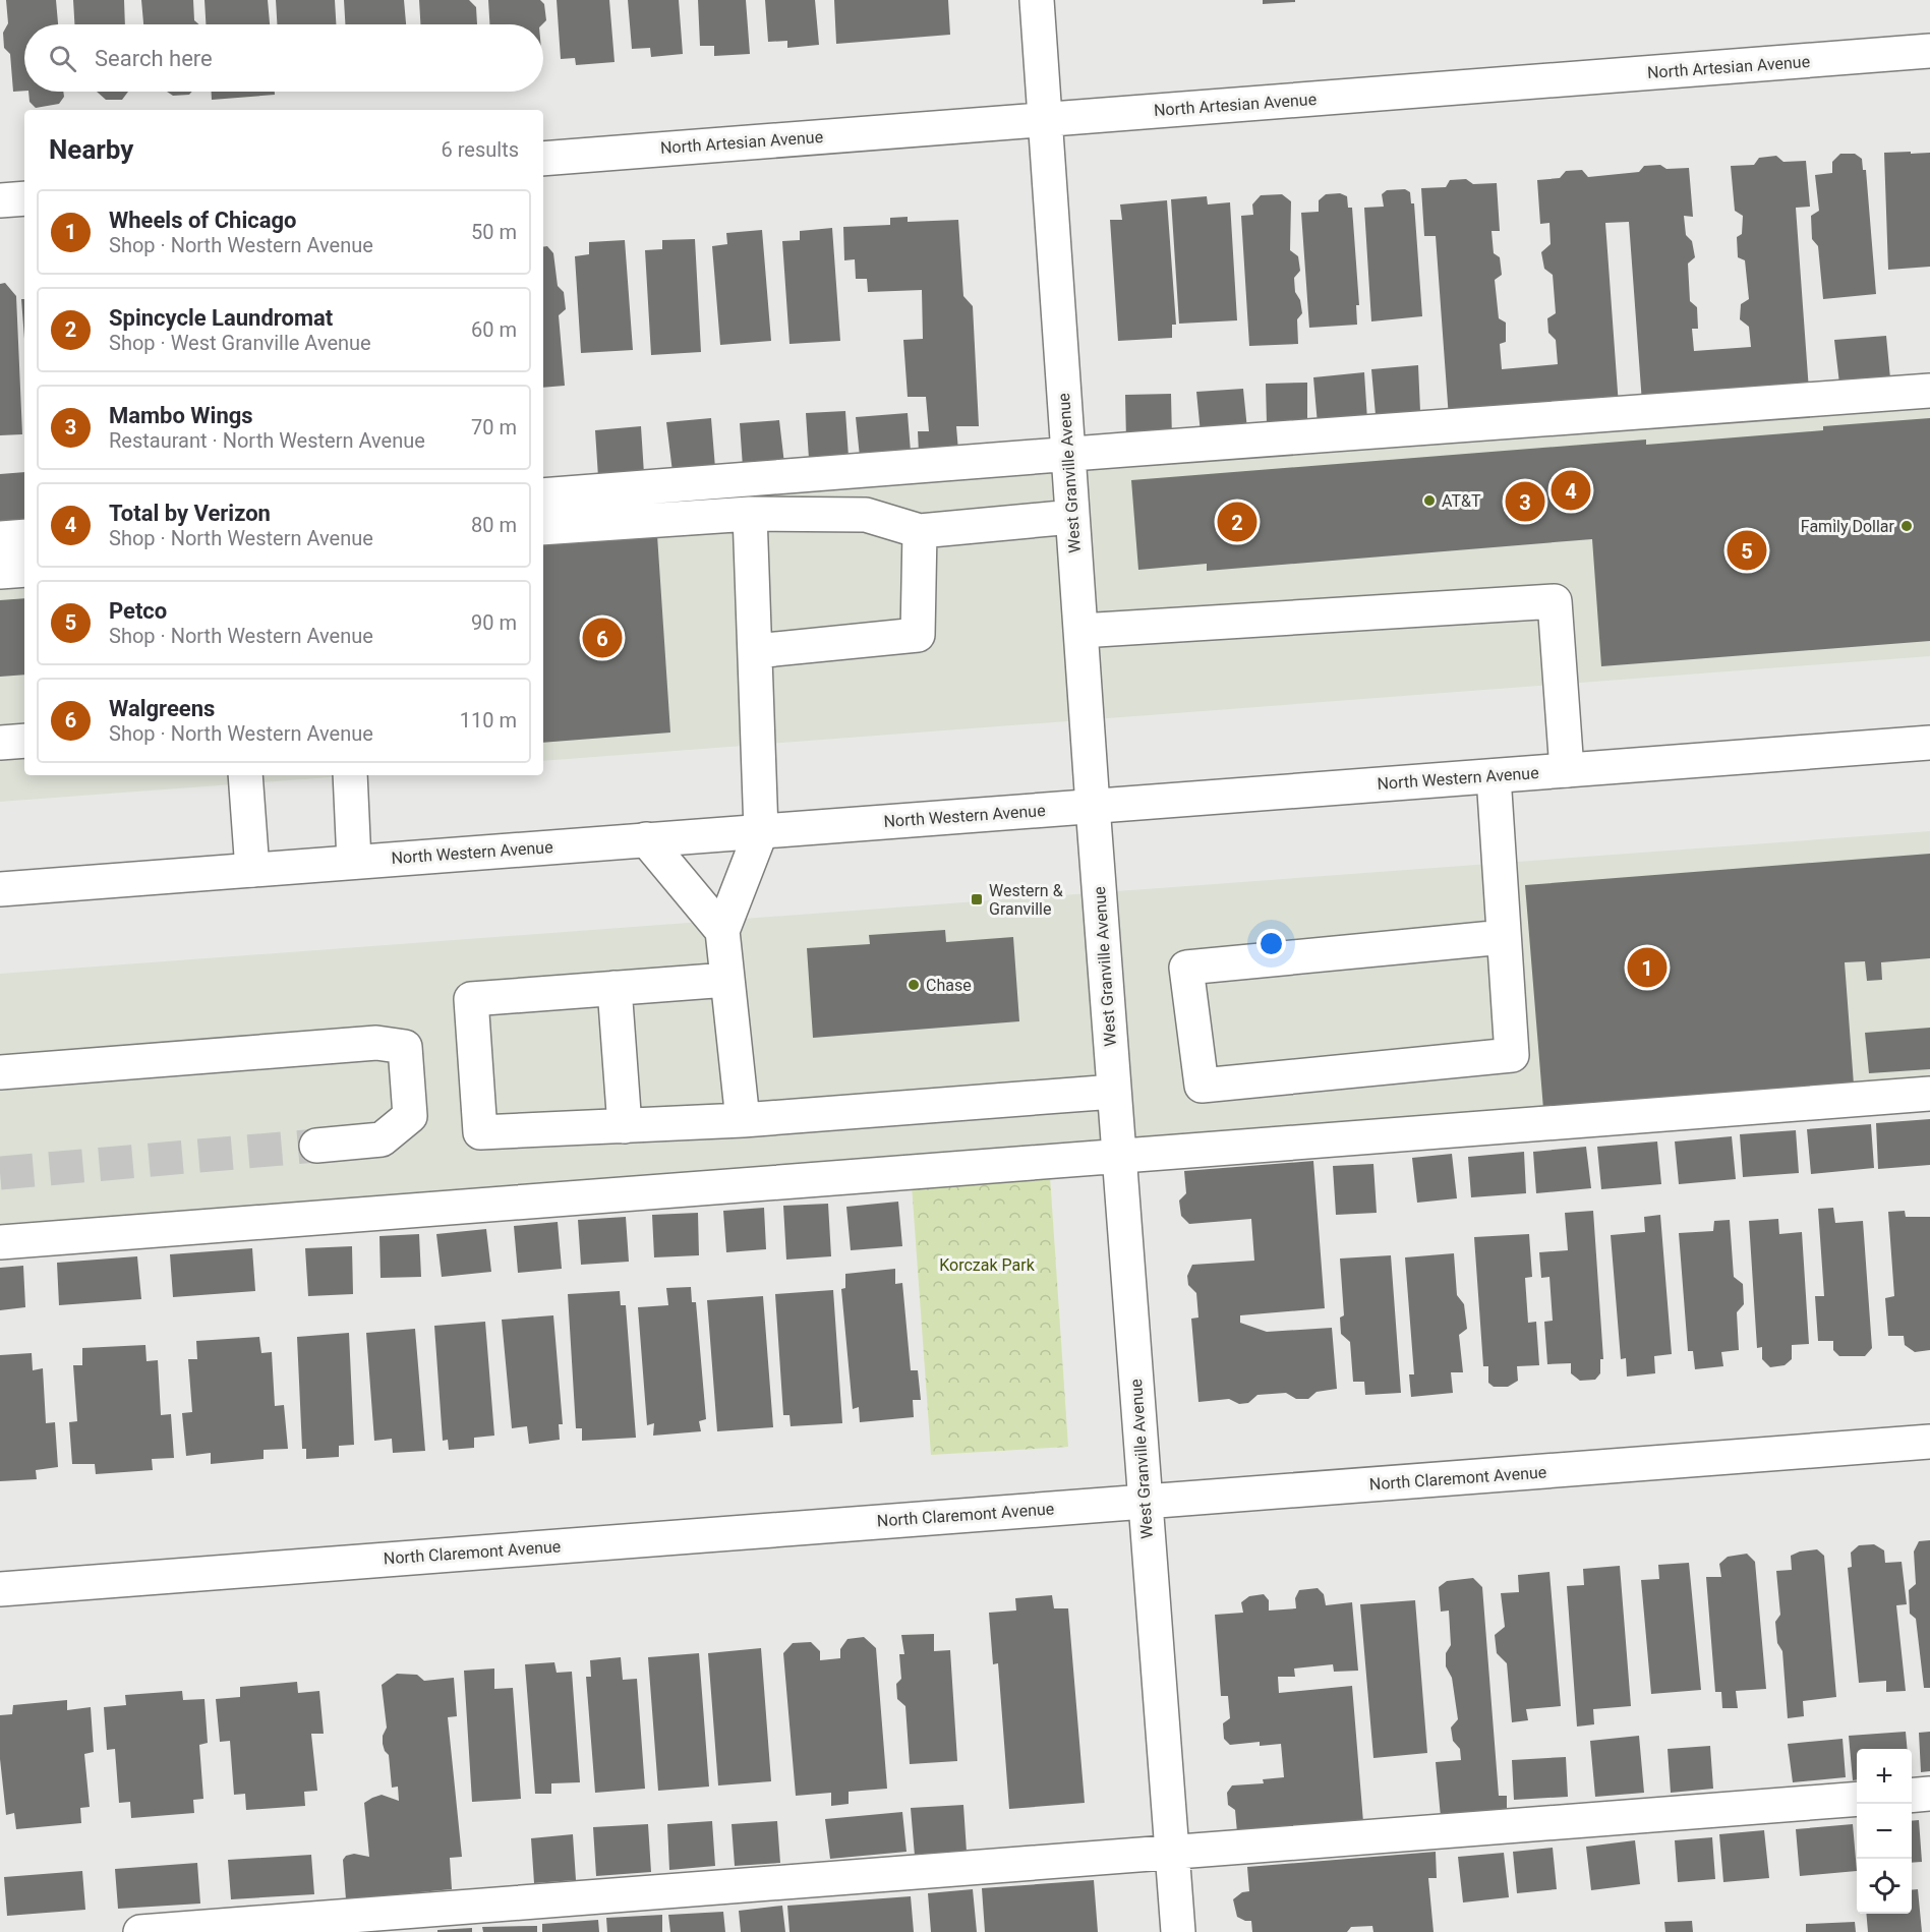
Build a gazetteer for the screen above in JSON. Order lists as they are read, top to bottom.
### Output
{
  "streets": {
    "street": [
      "North Artesian Avenue",
      "West Granville Avenue",
      "North Western Avenue",
      "North Claremont Avenue"
    ]
  },
  "crossings": [
    ["North Artesian Avenue", "West Granville Avenue"],
    ["West Granville Avenue", "North Western Avenue"],
    ["West Granville Avenue", "North Claremont Avenue"]
  ],
  "parks": ["Korczak Park"],
  "places": {
    "other": ["AT&T", "Family Dollar", "Chase"],
    "transit": ["Western & Granville"]
  },
  "page": {
    "search": "Search here",
    "heading": ["Nearby", "6 results"],
    "list": [
      {
        "mark": "1",
        "name": "Wheels of Chicago",
        "note": "Shop · North Western Avenue",
        "value": "50 m"
      },
      {
        "mark": "2",
        "name": "Spincycle Laundromat",
        "note": "Shop · West Granville Avenue",
        "value": "60 m"
      },
      {
        "mark": "3",
        "name": "Mambo Wings",
        "note": "Restaurant · North Western Avenue",
        "value": "70 m"
      },
      {
        "mark": "4",
        "name": "Total by Verizon",
        "note": "Shop · North Western Avenue",
        "value": "80 m"
      },
      {
        "mark": "5",
        "name": "Petco",
        "note": "Shop · North Western Avenue",
        "value": "90 m"
      },
      {
        "mark": "6",
        "name": "Walgreens",
        "note": "Shop · North Western Avenue",
        "value": "110 m"
      }
    ],
    "pins": [
      "4",
      "3",
      "2",
      "5",
      "6",
      "1"
    ],
    "map_buttons": ["+", "−"]
  }
}
